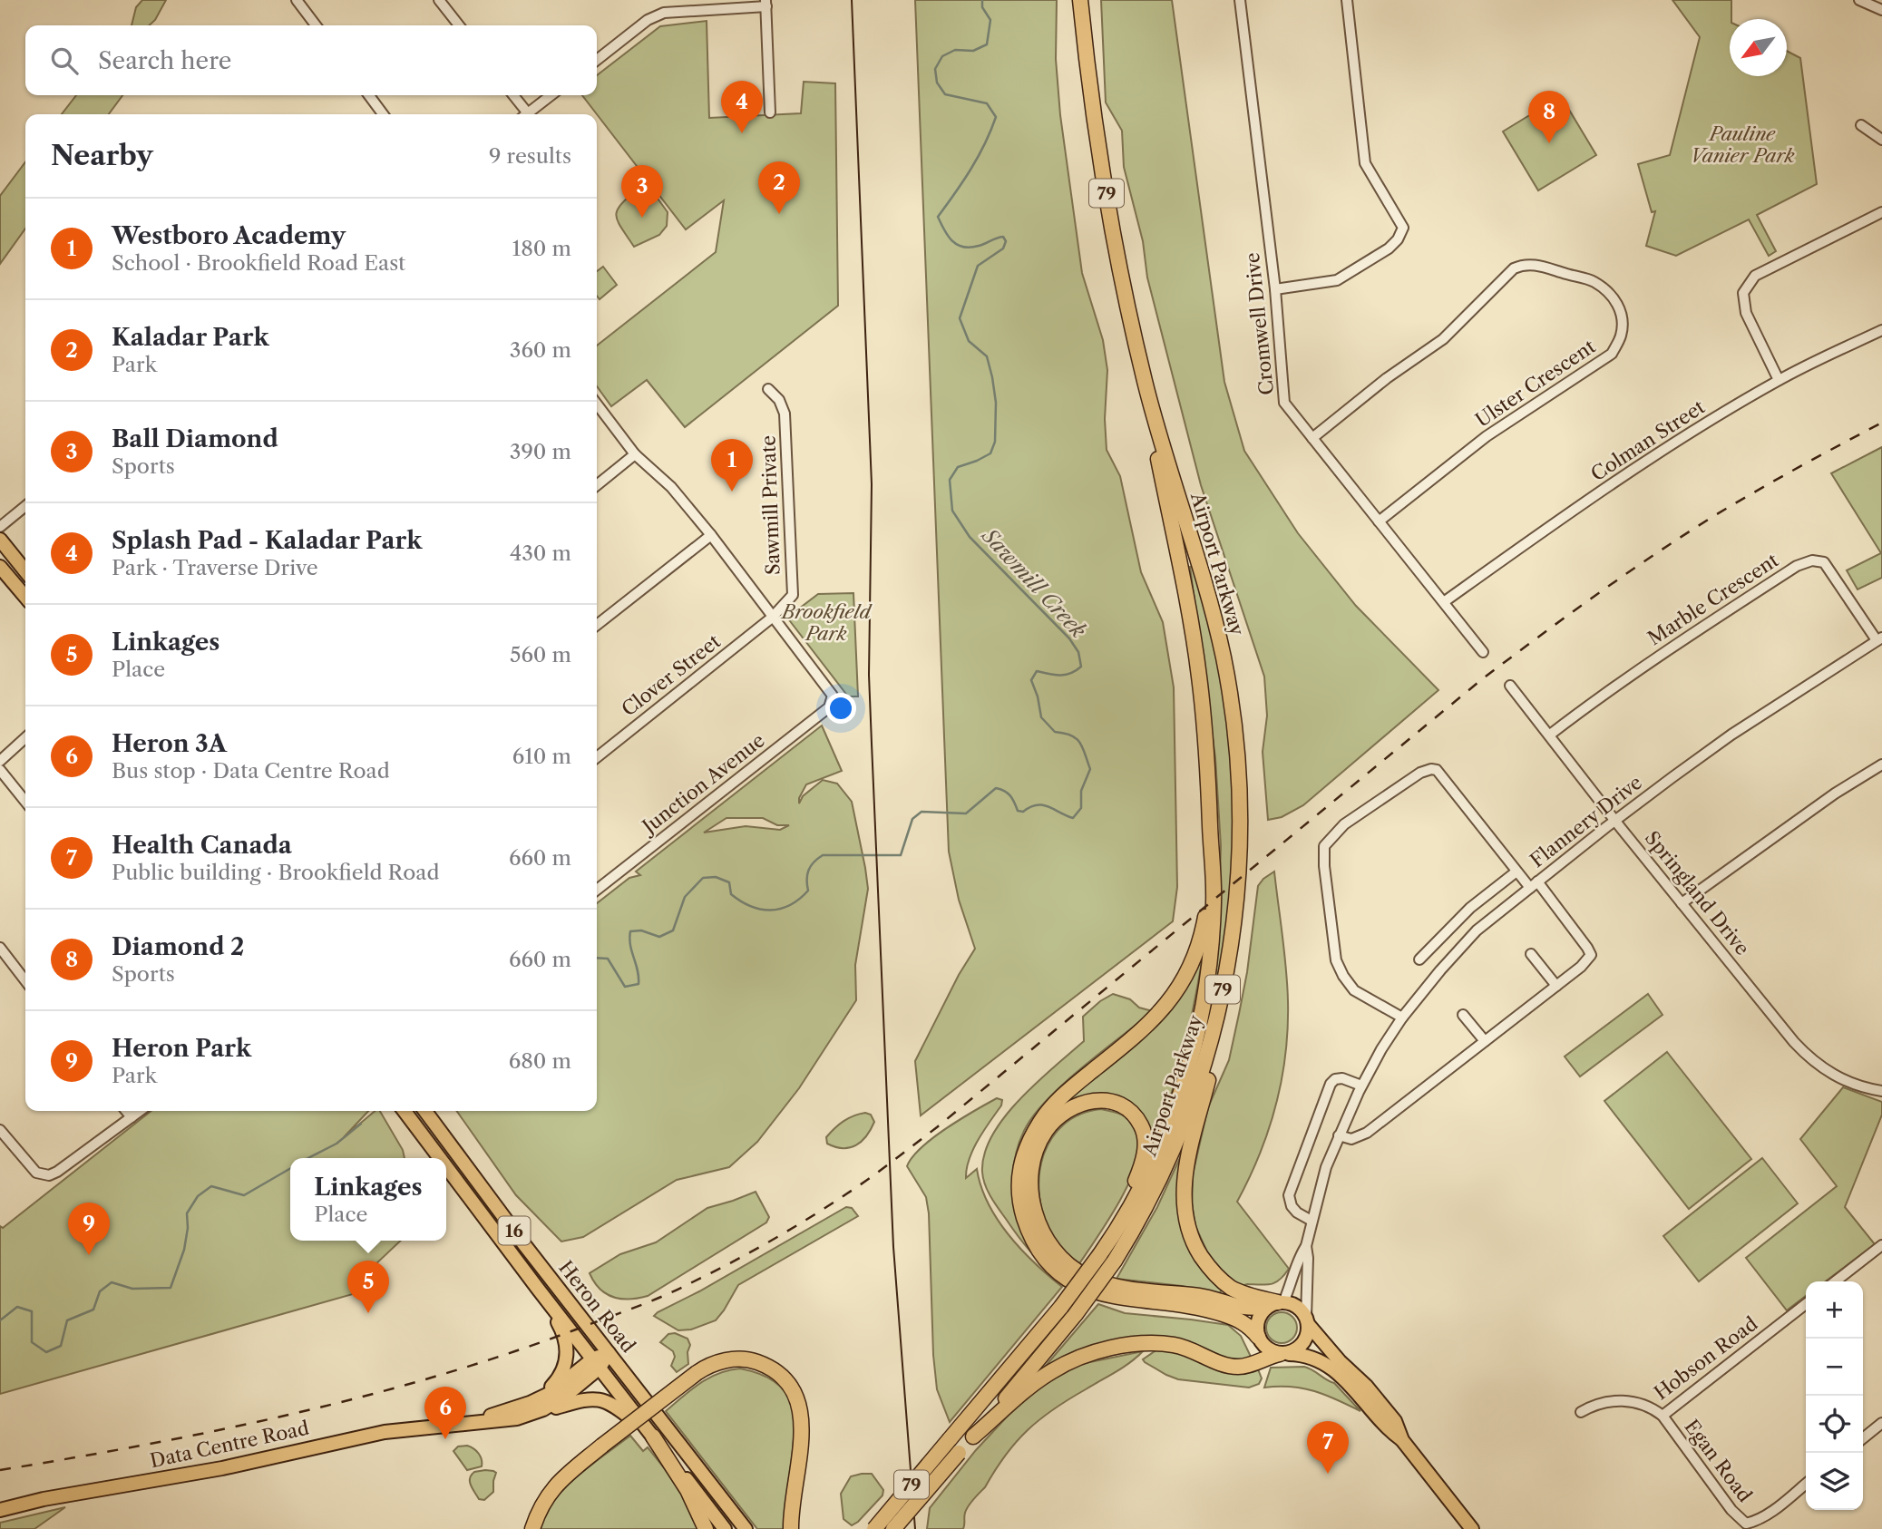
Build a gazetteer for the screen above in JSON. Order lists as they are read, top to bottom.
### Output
{
  "streets": {
    "highway": ["79", "Airport Parkway"],
    "main road": ["16", "Heron Road", "Data Centre Road"],
    "street": [
      "Cromwell Drive",
      "Ulster Crescent",
      "Colman Street",
      "Sawmill Private",
      "Marble Crescent",
      "Clover Street",
      "Junction Avenue",
      "Flannery Drive",
      "Springland Drive",
      "Hobson Road",
      "Egan Road"
    ]
  },
  "crossings": [
    ["Cromwell Drive", "Ulster Crescent"],
    ["Cromwell Drive", "Colman Street"],
    ["Sawmill Private", "Clover Street"],
    ["Sawmill Private", "Junction Avenue"],
    ["Marble Crescent", "Flannery Drive"],
    ["Marble Crescent", "Springland Drive"],
    ["Clover Street", "Junction Avenue"],
    ["Flannery Drive", "Springland Drive"],
    ["Heron Road", "Data Centre Road"],
    ["Hobson Road", "Egan Road"]
  ],
  "water": ["Sawmill Creek"],
  "parks": ["Pauline Vanier Park", "Brookfield Park"],
  "north": "bottom left",
  "page": {
    "search": "Search here",
    "pins": [
      "4",
      "8",
      "2",
      "3",
      "1",
      "9",
      "5",
      "6",
      "7"
    ],
    "heading": ["Nearby", "9 results"],
    "list": [
      {
        "mark": "1",
        "name": "Westboro Academy",
        "note": "School · Brookfield Road East",
        "value": "180 m"
      },
      {
        "mark": "2",
        "name": "Kaladar Park",
        "note": "Park",
        "value": "360 m"
      },
      {
        "mark": "3",
        "name": "Ball Diamond",
        "note": "Sports",
        "value": "390 m"
      },
      {
        "mark": "4",
        "name": "Splash Pad - Kaladar Park",
        "note": "Park · Traverse Drive",
        "value": "430 m"
      },
      {
        "mark": "5",
        "name": "Linkages",
        "note": "Place",
        "value": "560 m"
      },
      {
        "mark": "6",
        "name": "Heron 3A",
        "note": "Bus stop · Data Centre Road",
        "value": "610 m"
      },
      {
        "mark": "7",
        "name": "Health Canada",
        "note": "Public building · Brookfield Road",
        "value": "660 m"
      },
      {
        "mark": "8",
        "name": "Diamond 2",
        "note": "Sports",
        "value": "660 m"
      },
      {
        "mark": "9",
        "name": "Heron Park",
        "note": "Park",
        "value": "680 m"
      }
    ],
    "popup": ["Linkages", "Place"],
    "map_buttons": ["+", "−"]
  }
}
